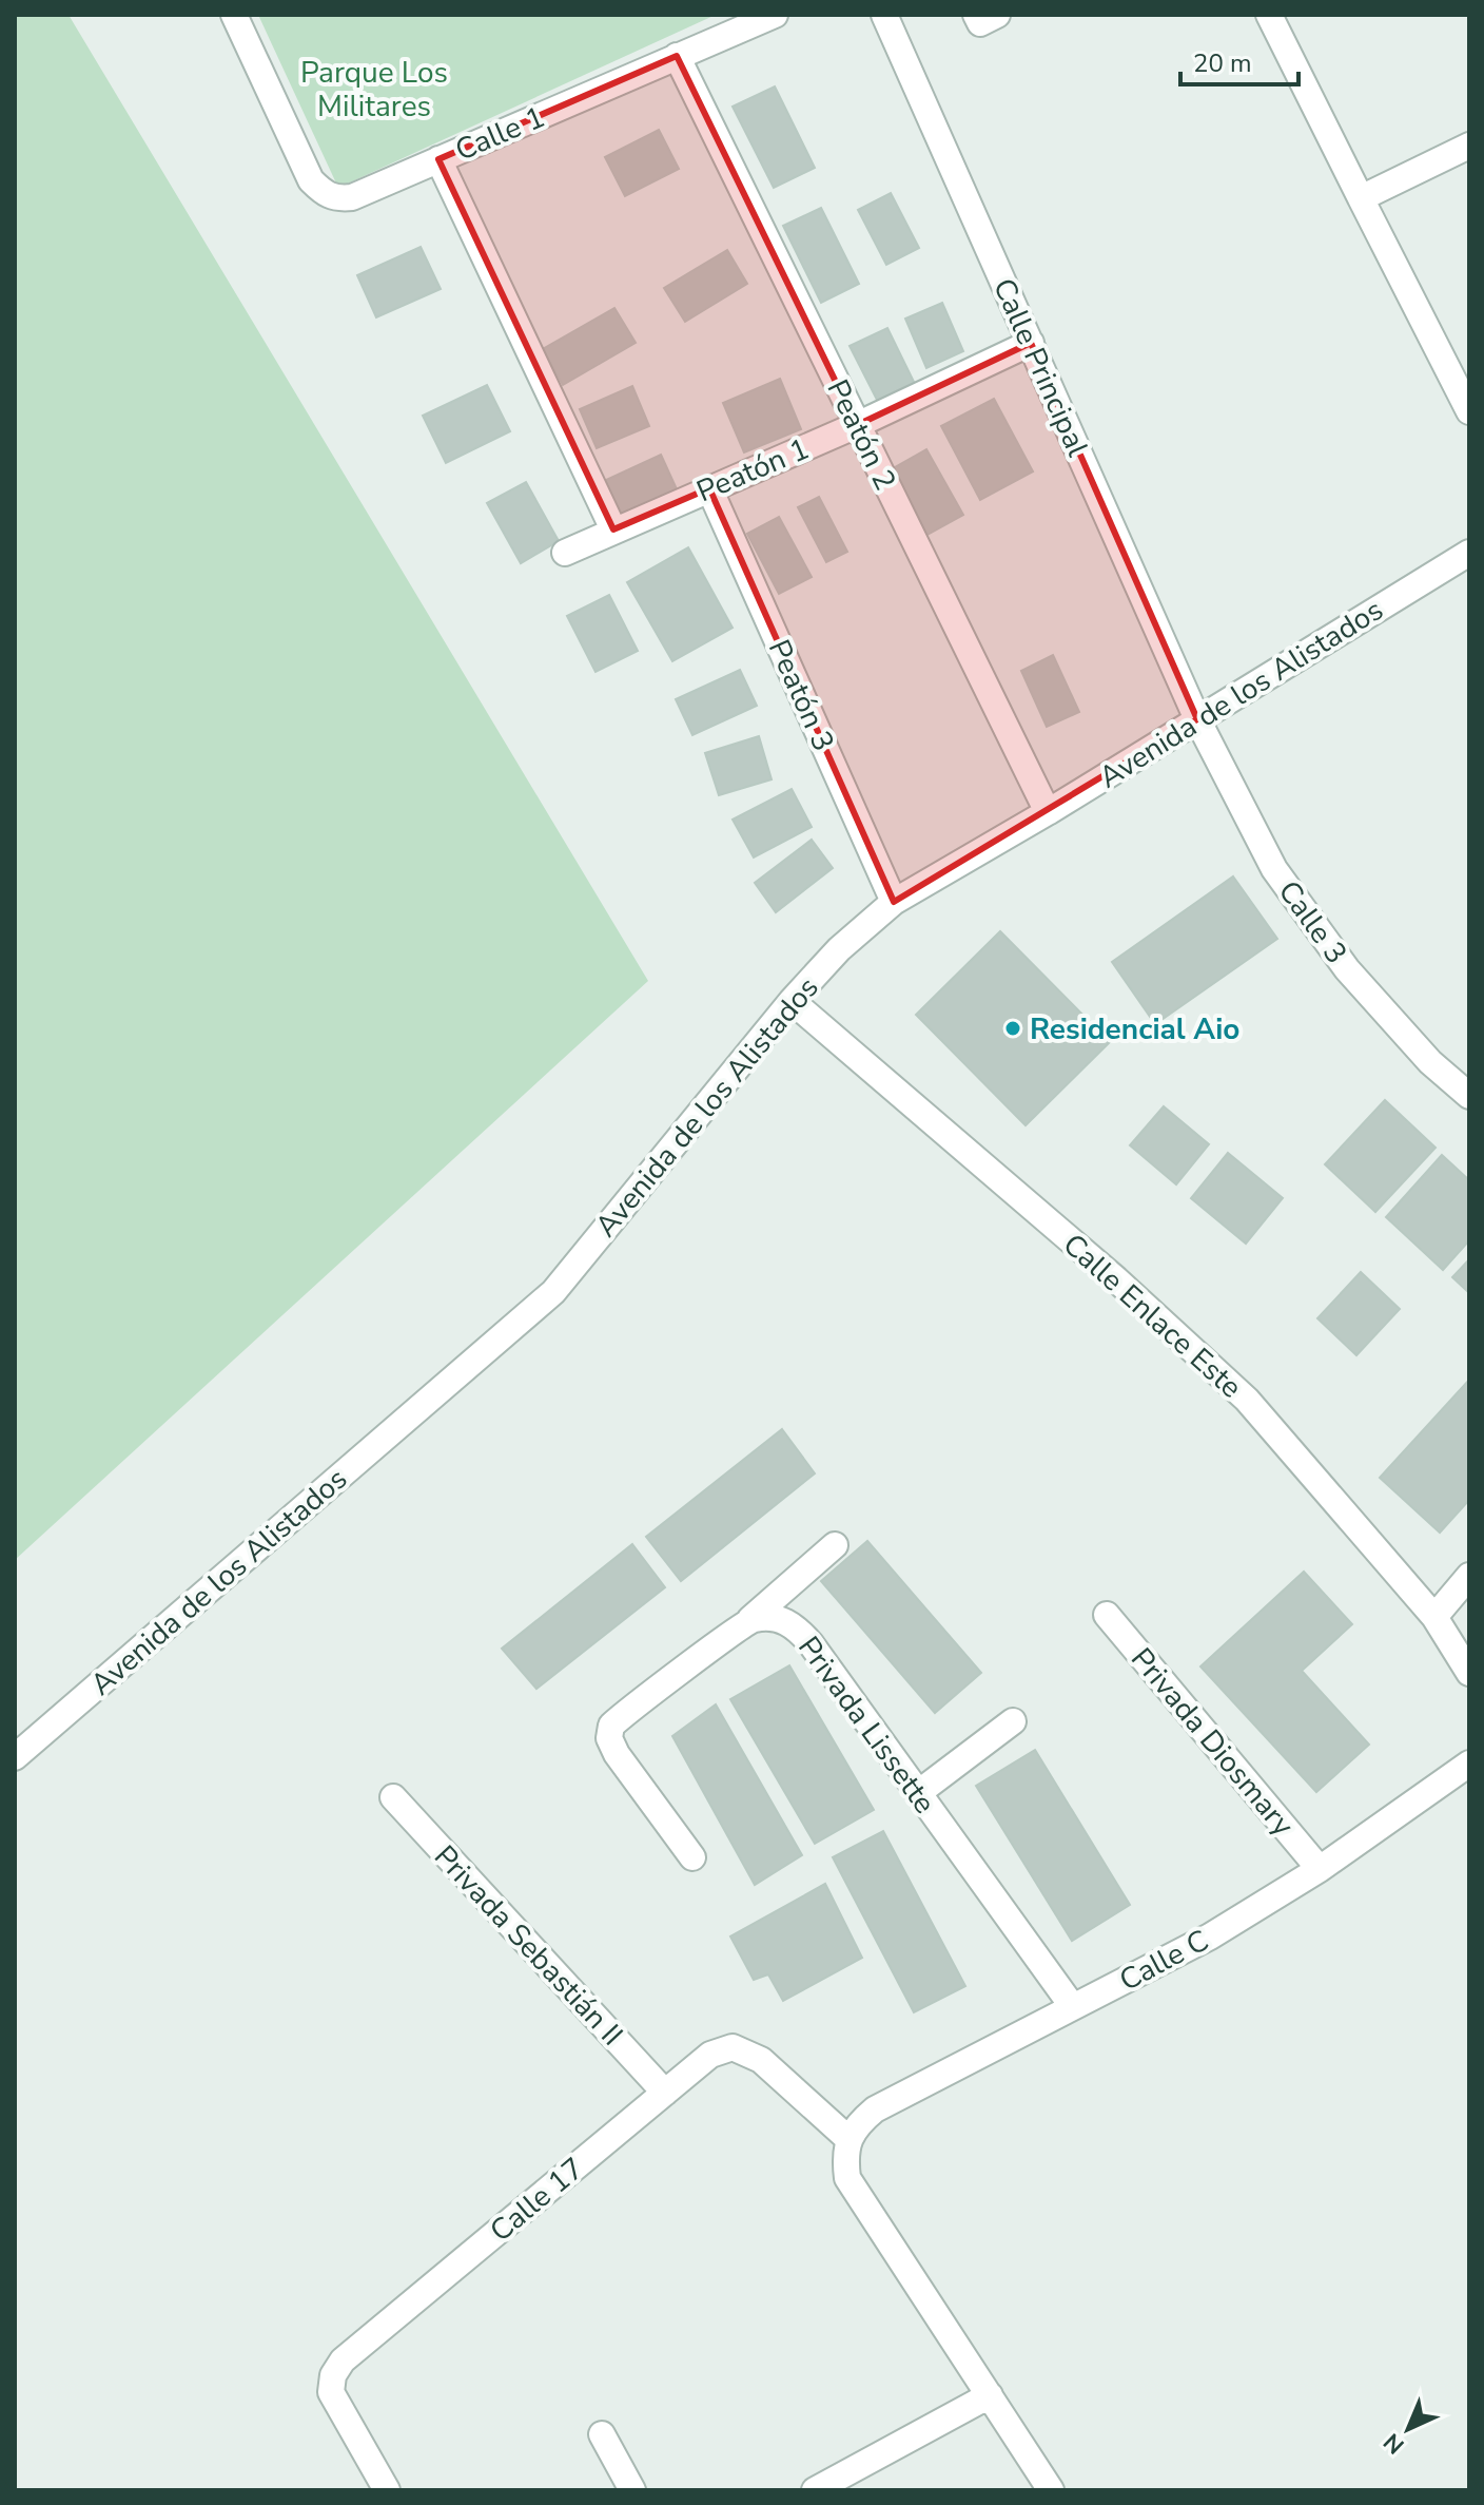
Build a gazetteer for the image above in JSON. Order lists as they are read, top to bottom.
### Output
{
  "streets": {
    "street": [
      "Calle 1",
      "Calle Principal",
      "Peatón 2",
      "Peatón 1",
      "Avenida de los Alistados",
      "Peatón 3",
      "Calle 3",
      "Calle Enlace Este",
      "Privada Lissette",
      "Privada Diosmary",
      "Privada Sebastián II",
      "Calle C",
      "Calle 17"
    ]
  },
  "crossings": [
    ["Calle 1", "Peatón 2"],
    ["Calle Principal", "Peatón 1"],
    ["Calle Principal", "Avenida de los Alistados"],
    ["Calle Principal", "Calle 3"],
    ["Peatón 2", "Peatón 1"],
    ["Peatón 2", "Avenida de los Alistados"],
    ["Peatón 1", "Peatón 3"],
    ["Avenida de los Alistados", "Peatón 3"],
    ["Avenida de los Alistados", "Calle 3"],
    ["Avenida de los Alistados", "Calle Enlace Este"],
    ["Privada Lissette", "Calle C"],
    ["Privada Diosmary", "Calle C"],
    ["Privada Sebastián II", "Calle 17"],
    ["Calle C", "Calle 17"]
  ],
  "parks": ["Parque Los Militares"],
  "places": ["Residencial Aio"],
  "scale_bar": "20 m",
  "north": "bottom left"
}
